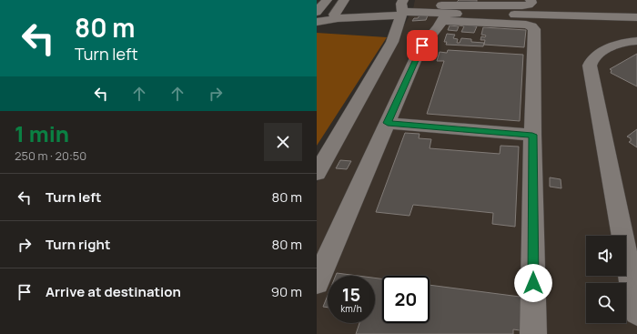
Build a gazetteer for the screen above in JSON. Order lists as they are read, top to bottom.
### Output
{
  "page": {
    "turn": ["80 m", "Turn left"],
    "heading": ["1 min", "250 m · 20:50"],
    "list": [
      {
        "name": "Turn left",
        "value": "80 m"
      },
      {
        "name": "Turn right",
        "value": "80 m"
      },
      {
        "name": "Arrive at destination",
        "value": "90 m"
      }
    ],
    "speed": "15 km/h",
    "limit": "20"
  }
}
